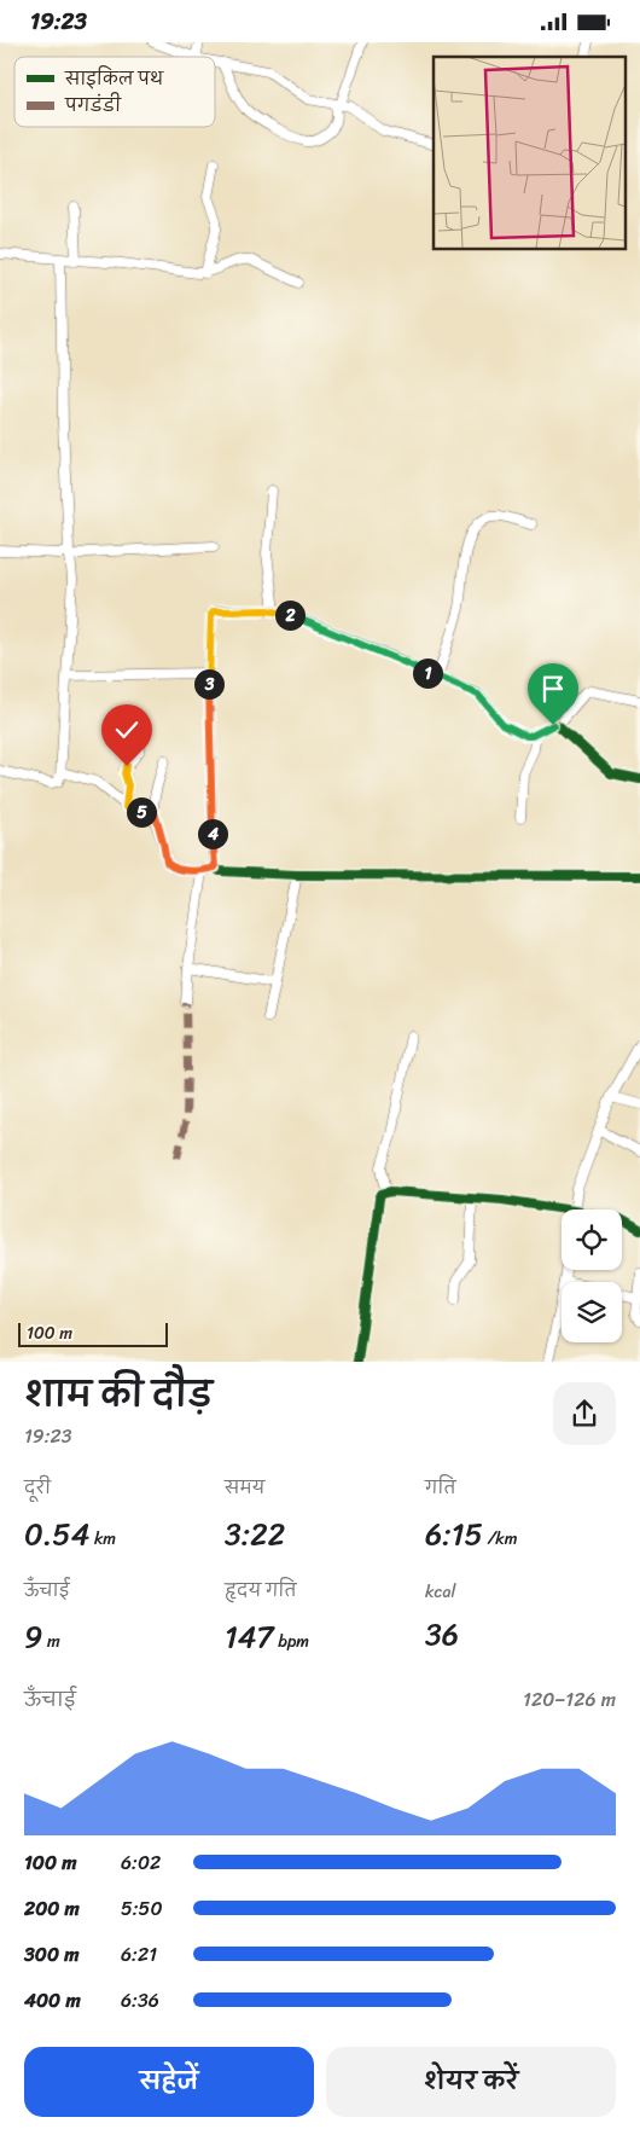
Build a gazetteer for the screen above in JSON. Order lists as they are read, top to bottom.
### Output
{
  "legend": ["साइकिल पथ", "पगडंडी"],
  "scale_bar": "100 m",
  "page": {
    "status": "19:23",
    "pins": [
      "2",
      "1",
      "3",
      "5",
      "4"
    ],
    "scale": "100 m",
    "heading": ["शाम की दौड़", "19:23"],
    "stats": [
      ["दूरी", "0.54 km"],
      ["समय", "3:22"],
      ["गति", "6:15 /km"],
      ["ऊँचाई", "9 m"],
      ["हृदय गति", "147 bpm"],
      ["kcal", "36"]
    ],
    "chart": ["ऊँचाई", "120–126 m"],
    "list": [
      {
        "name": "100 m",
        "note": "6:02"
      },
      {
        "name": "200 m",
        "note": "5:50"
      },
      {
        "name": "300 m",
        "note": "6:21"
      },
      {
        "name": "400 m",
        "note": "6:36"
      }
    ],
    "buttons": ["सहेजें", "शेयर करें"]
  }
}
